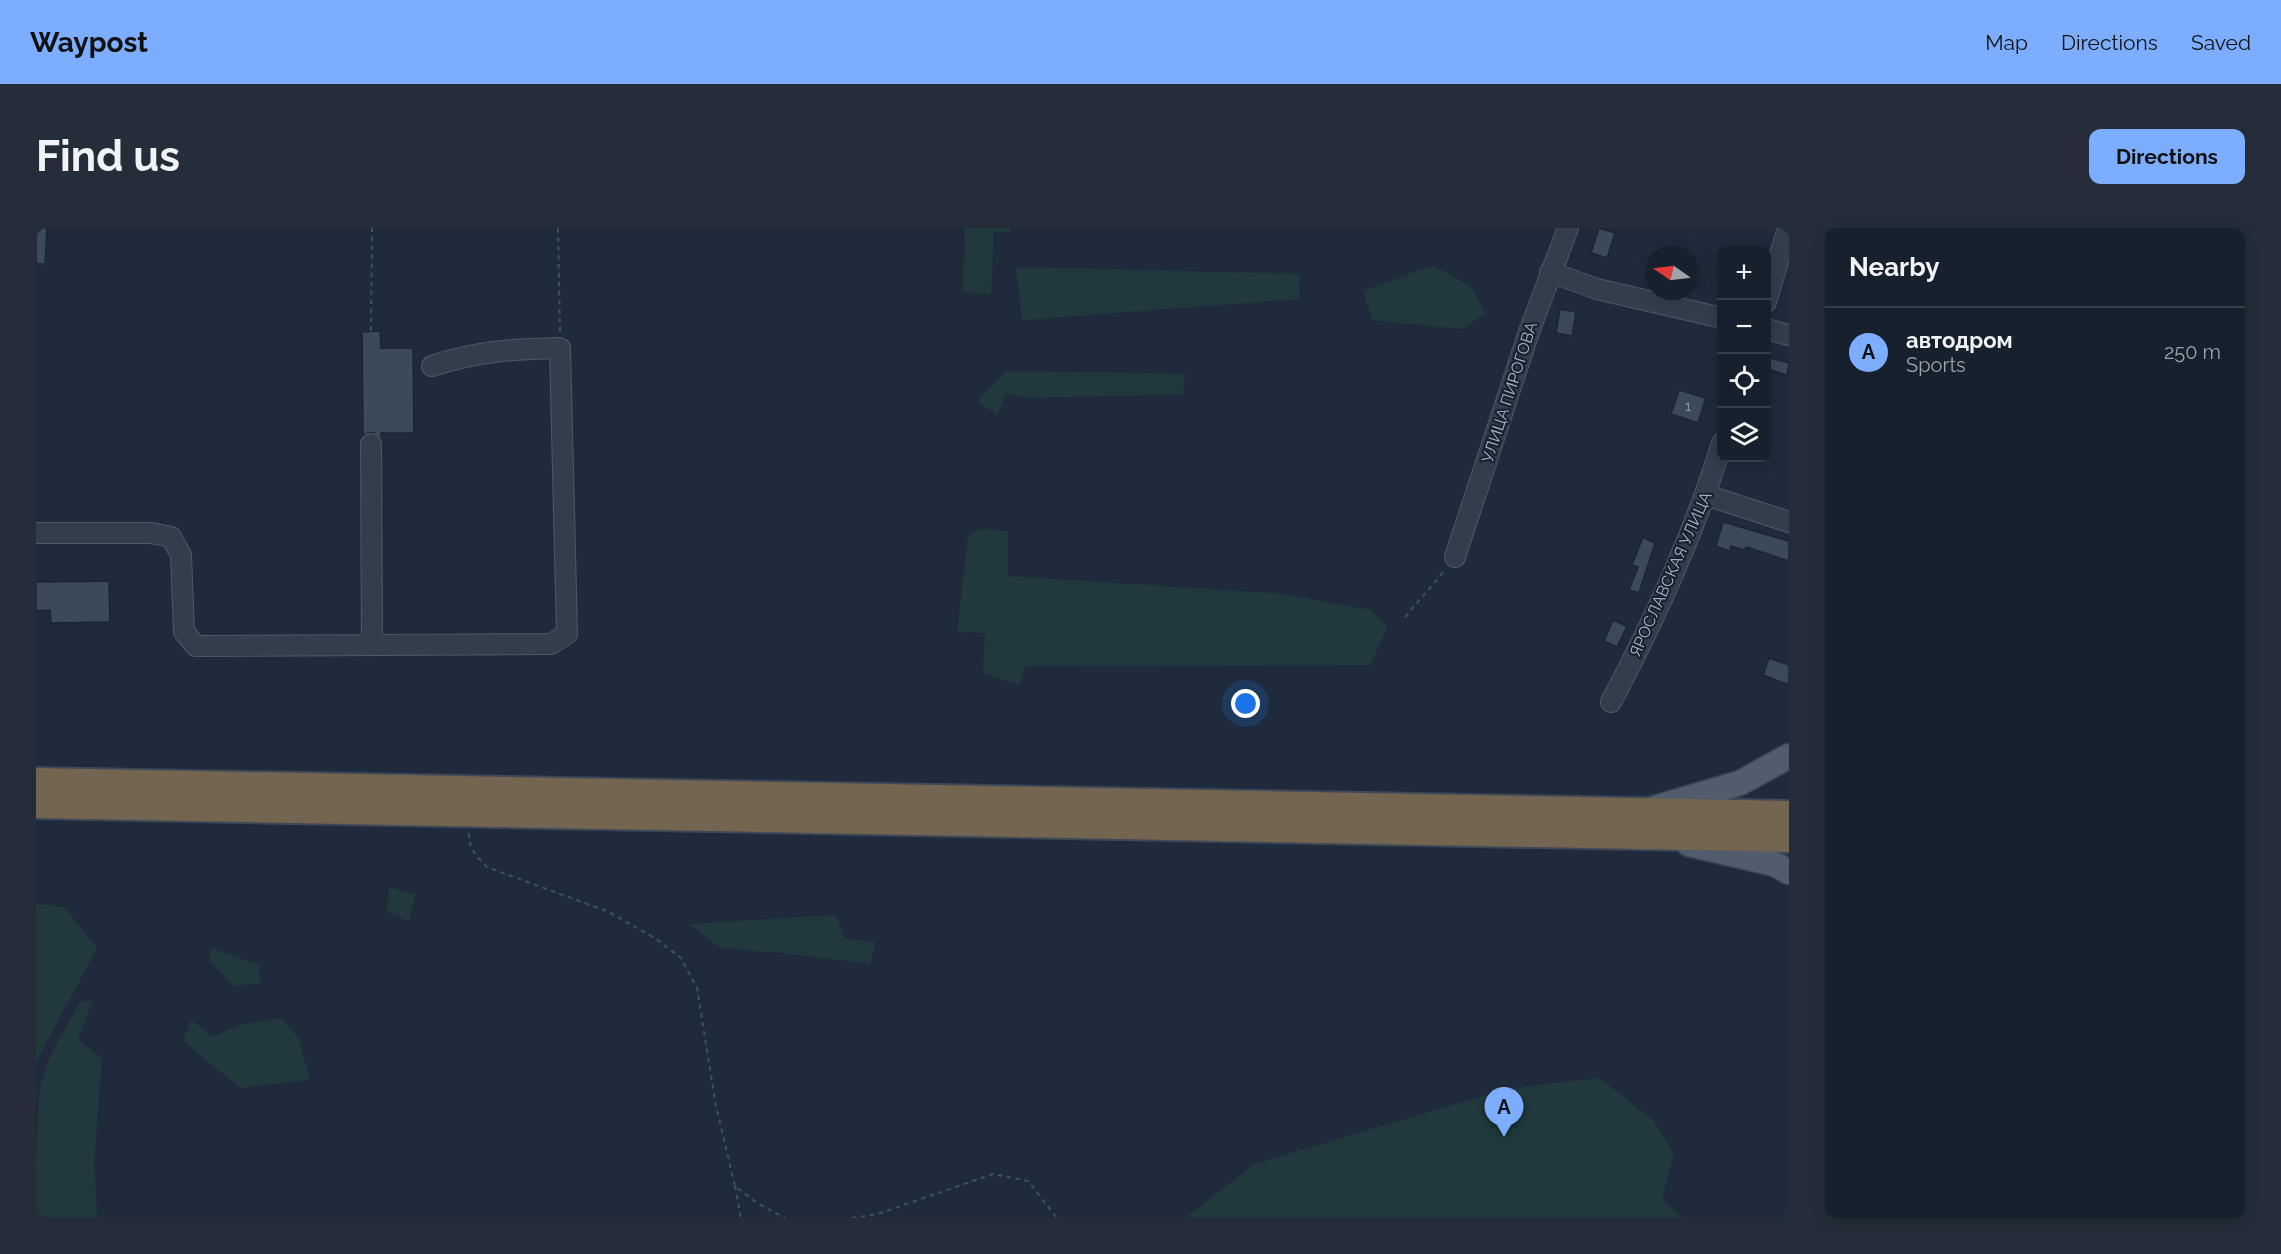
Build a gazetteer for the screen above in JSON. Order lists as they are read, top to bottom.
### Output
{
  "streets": {
    "street": ["УЛИЦА ПИРОГОВА", "ЯРОСЛАВСКАЯ УЛИЦА"]
  },
  "house_numbers": ["1"],
  "north": "left",
  "page": {
    "header": "Waypost",
    "nav": ["Map", "Directions", "Saved"],
    "buttons": "Directions",
    "title": "Find us",
    "heading": "Nearby",
    "map_buttons": ["+", "−"],
    "list": [
      {
        "mark": "A",
        "name": "автодром",
        "note": "Sports",
        "value": "250 m"
      }
    ],
    "pins": "A"
  }
}
